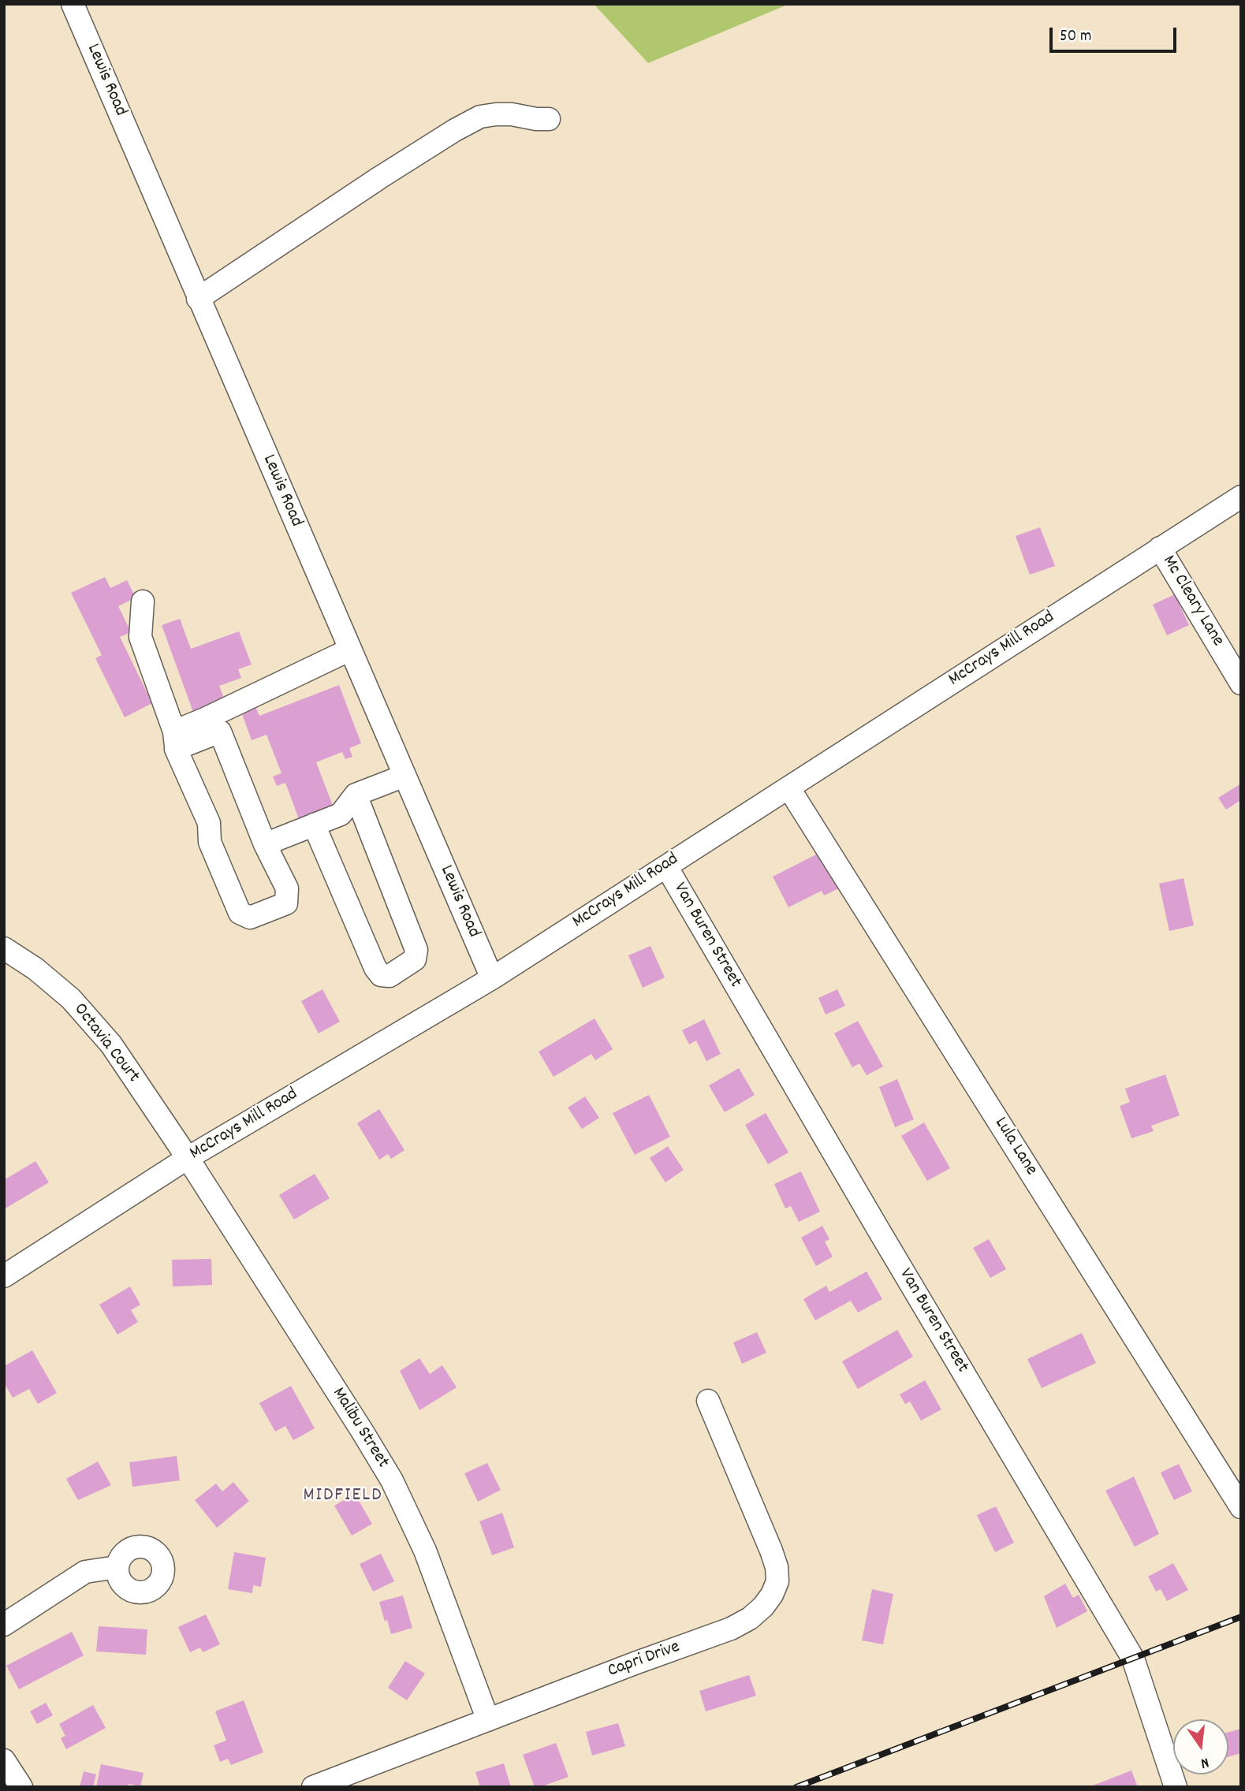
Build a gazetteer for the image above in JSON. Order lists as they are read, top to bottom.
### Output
{
  "streets": {
    "street": [
      "Lewis Road",
      "Mc Cleary Lane",
      "McCrays Mill Road",
      "Van Buren Street",
      "Octavia Court",
      "Lula Lane",
      "Malibu Street",
      "Capri Drive"
    ]
  },
  "crossings": [
    ["Lewis Road", "McCrays Mill Road"],
    ["Mc Cleary Lane", "McCrays Mill Road"],
    ["McCrays Mill Road", "Van Buren Street"],
    ["McCrays Mill Road", "Octavia Court"],
    ["McCrays Mill Road", "Lula Lane"],
    ["McCrays Mill Road", "Malibu Street"],
    ["Octavia Court", "Malibu Street"],
    ["Malibu Street", "Capri Drive"]
  ],
  "districts": ["MIDFIELD"],
  "scale_bar": "50 m",
  "north": "bottom"
}
